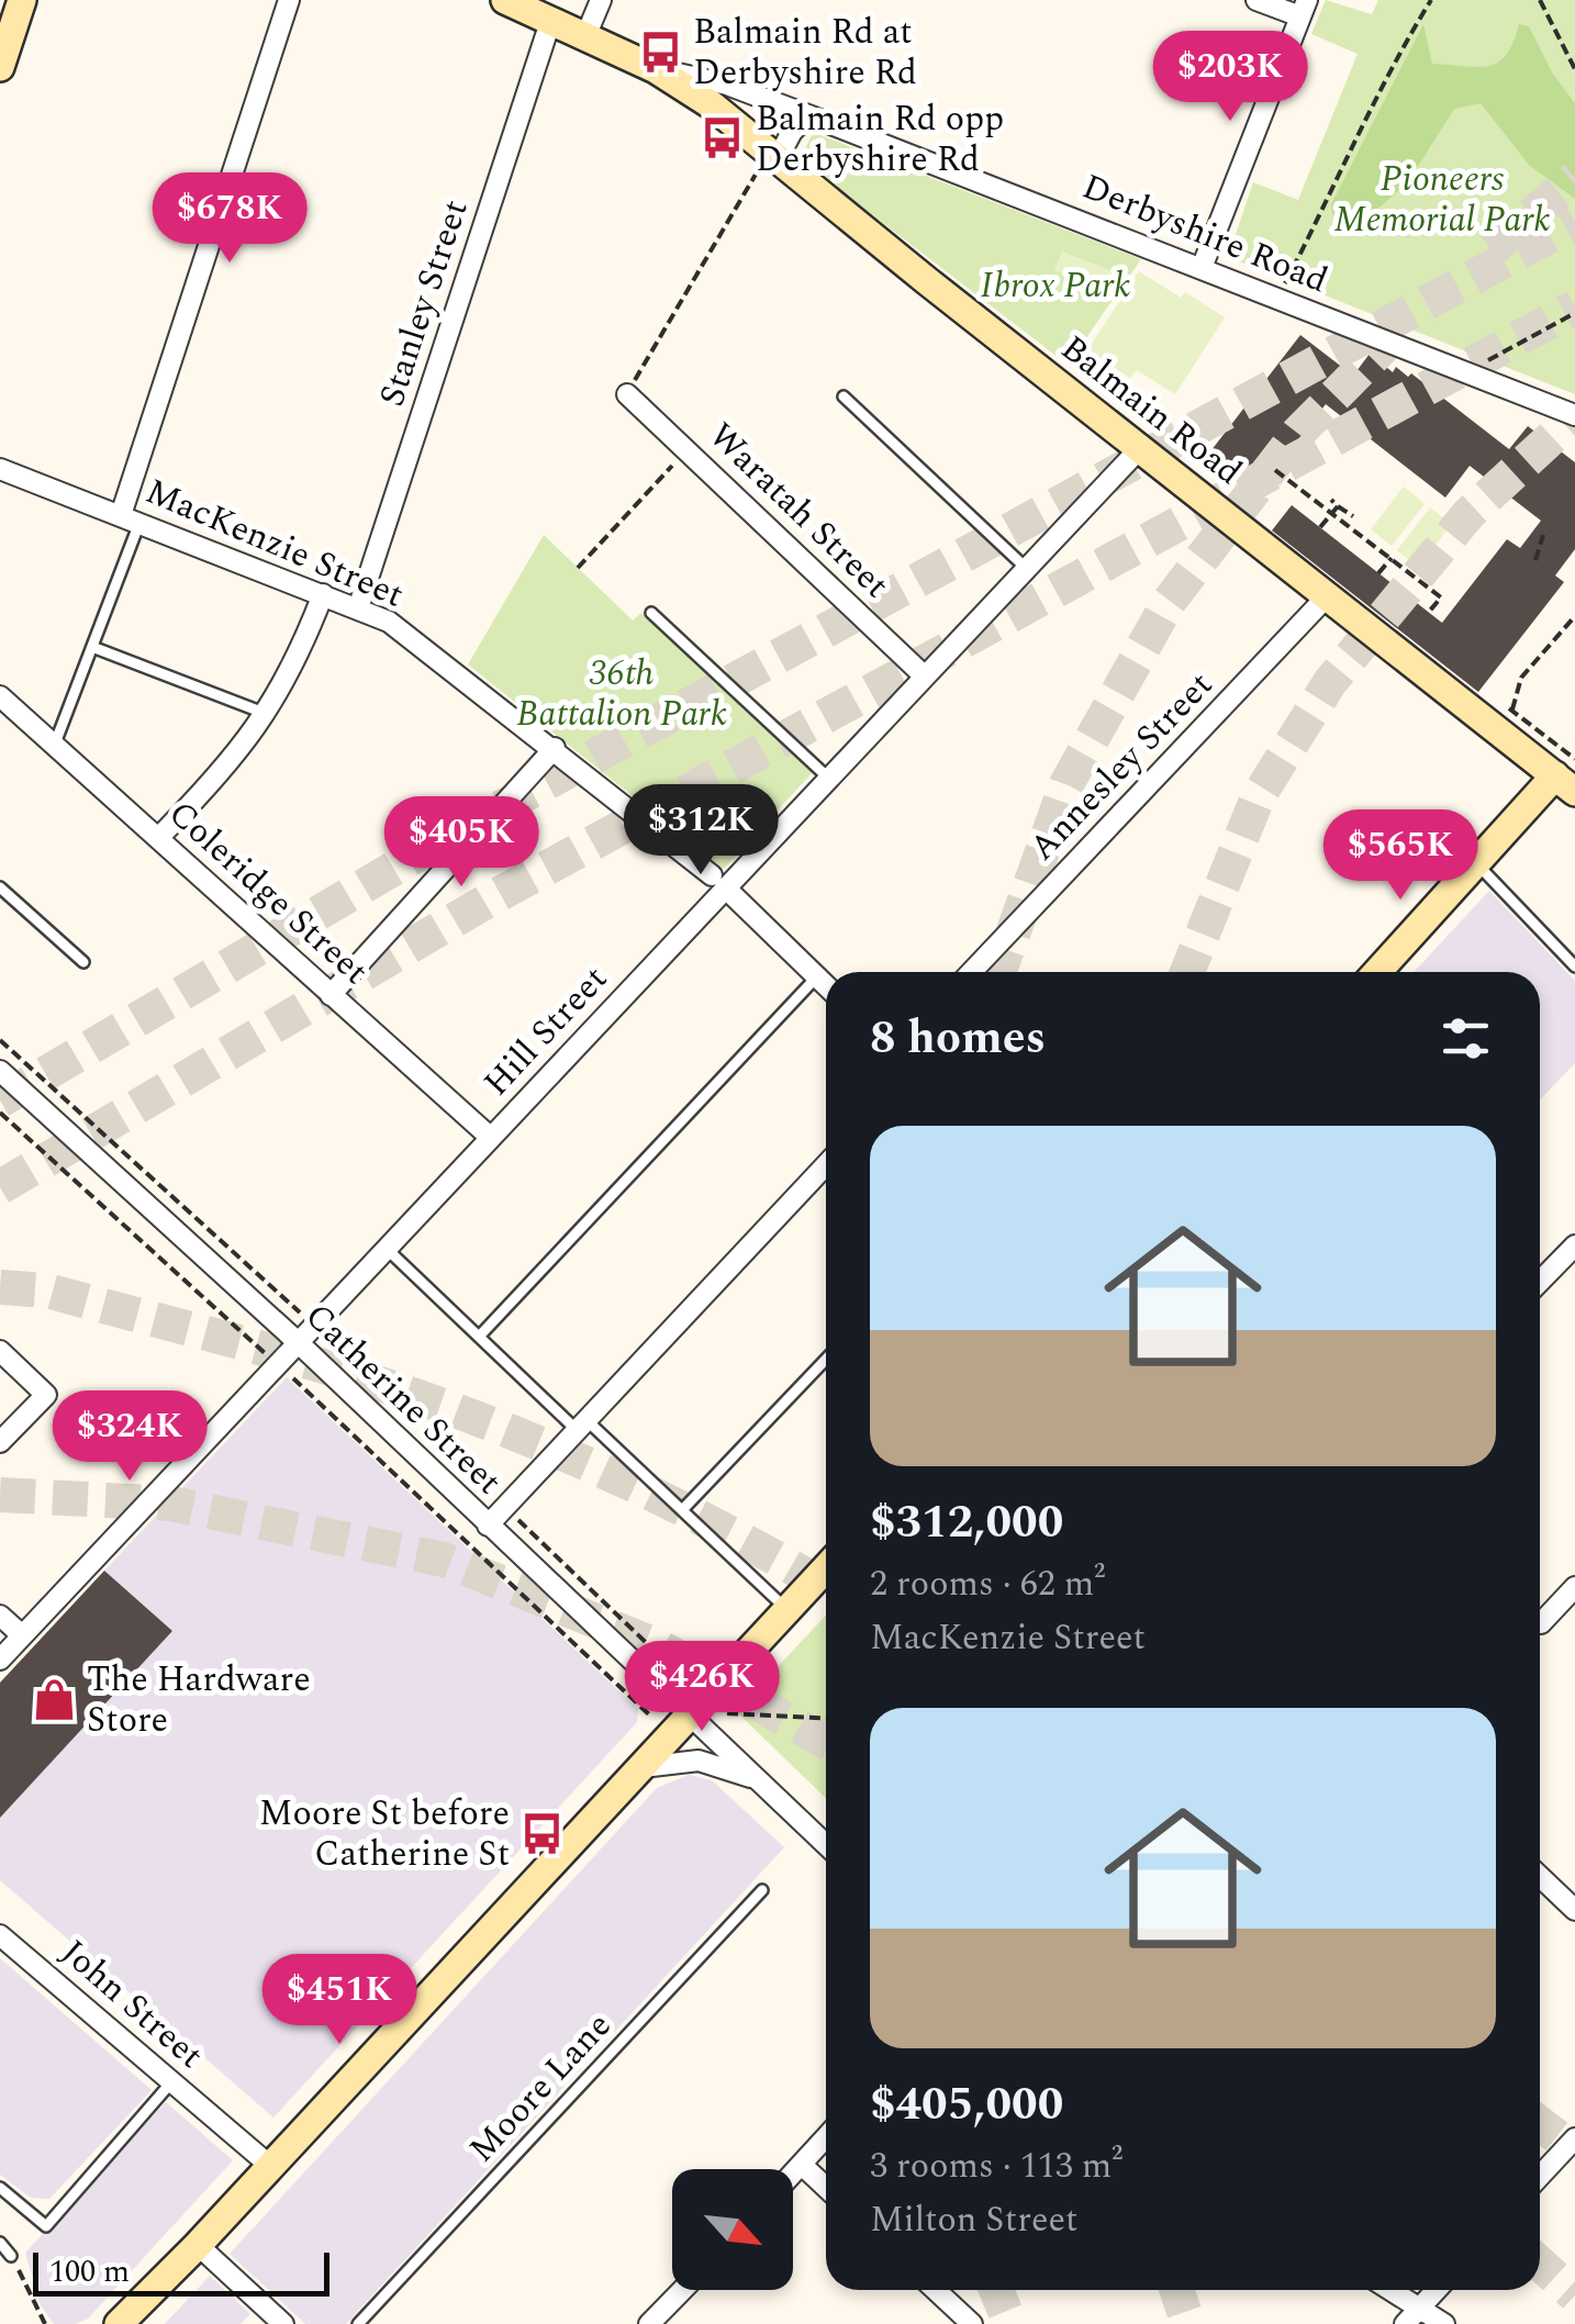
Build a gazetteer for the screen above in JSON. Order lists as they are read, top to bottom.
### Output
{
  "streets": {
    "main road": ["Balmain Road"],
    "street": [
      "Derbyshire Road",
      "Stanley Street",
      "Waratah Street",
      "MacKenzie Street",
      "Annesley Street",
      "Coleridge Street",
      "Hill Street",
      "Catherine Street",
      "John Street"
    ],
    "lane": ["Moore Lane"]
  },
  "crossings": [
    ["Derbyshire Road", "Balmain Road"],
    ["Stanley Street", "Balmain Road"],
    ["Stanley Street", "MacKenzie Street"],
    ["Balmain Road", "Annesley Street"],
    ["Balmain Road", "Hill Street"],
    ["Waratah Street", "Hill Street"],
    ["MacKenzie Street", "Hill Street"],
    ["Coleridge Street", "Hill Street"],
    ["Hill Street", "Catherine Street"]
  ],
  "parks": ["Pioneers Memorial Park", "Ibrox Park", "36th Battalion Park"],
  "places": {
    "bus stop": ["Balmain Rd at Derbyshire Rd", "Balmain Rd opp Derbyshire Rd", "Moore St before Catherine St"],
    "shop": ["The Hardware Store"]
  },
  "scale_bar": "100 m",
  "north": "bottom right",
  "page": {
    "price": [
      "$203K",
      "$678K",
      "$312K",
      "$405K",
      "$565K",
      "$324K",
      "$426K",
      "$451K"
    ],
    "heading": "8 homes",
    "list": [
      {
        "name": "$312,000",
        "note": "2 rooms · 62 m² · MacKenzie Street"
      },
      {
        "name": "$405,000",
        "note": "3 rooms · 113 m² · Milton Street"
      }
    ],
    "scale": "100 m"
  }
}
